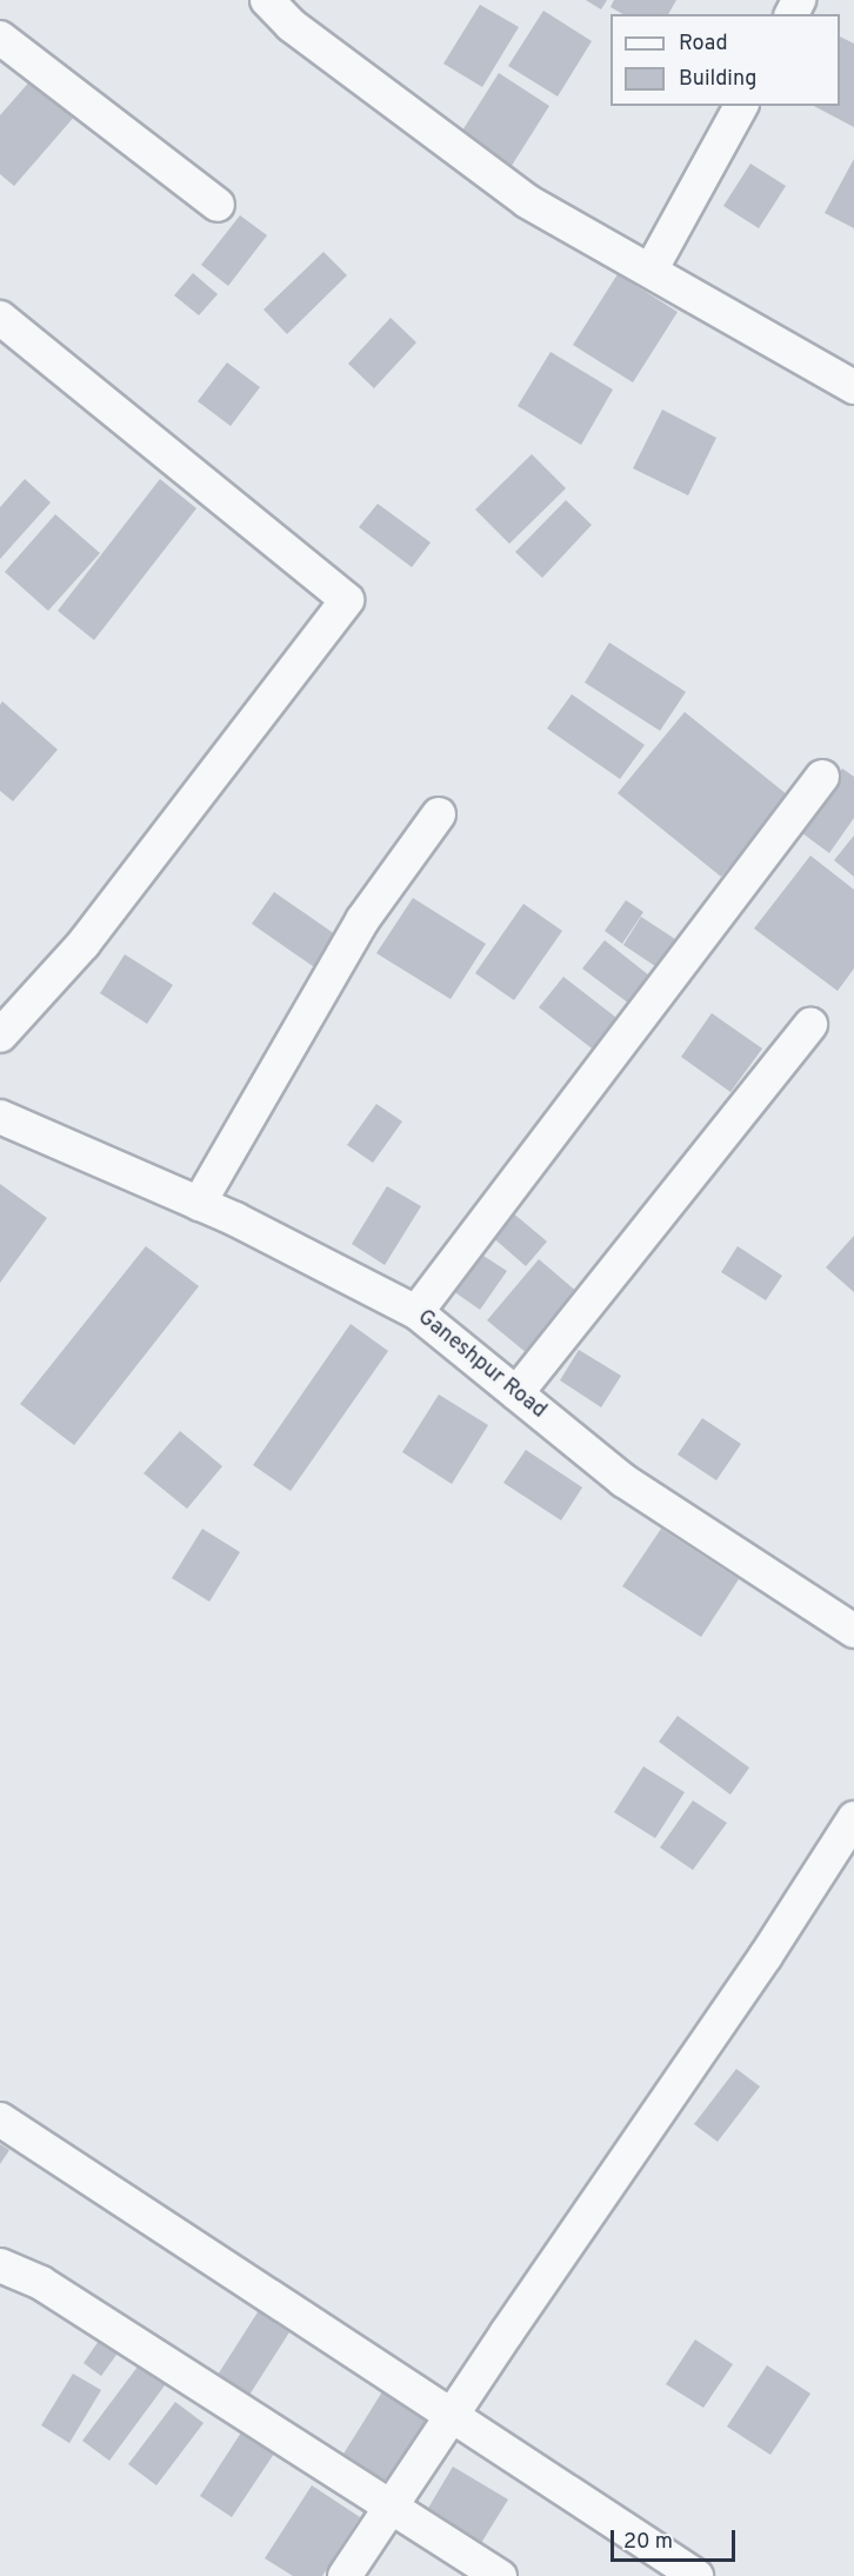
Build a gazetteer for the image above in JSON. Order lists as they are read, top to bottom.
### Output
{
  "streets": {
    "street": ["Ganeshpur Road"]
  },
  "legend": ["Road", "Building"],
  "scale_bar": "20 m"
}
